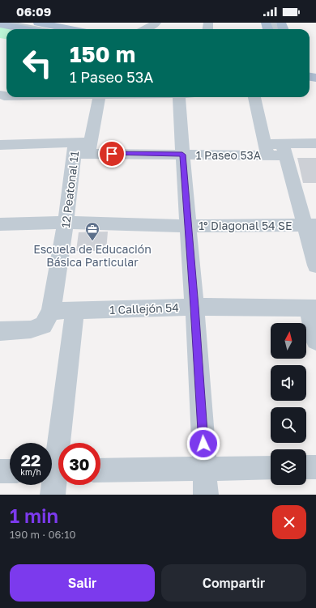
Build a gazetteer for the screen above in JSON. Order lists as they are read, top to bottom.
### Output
{
  "streets": {
    "street": [
      "1 Paseo 53A",
      "12 Peatonal 11",
      "1° Diagonal 54 SE",
      "1 Callejón 54"
    ]
  },
  "crossings": [
    ["1 Paseo 53A", "12 Peatonal 11"],
    ["12 Peatonal 11", "1° Diagonal 54 SE"],
    ["12 Peatonal 11", "1 Callejón 54"]
  ],
  "places": {
    "office": ["Escuela de Educación Básica Particular"]
  },
  "north": "top",
  "page": {
    "status": "06:09",
    "turn": ["150 m", "1 Paseo 53A"],
    "speed": "22 km/h",
    "limit": "30",
    "heading": ["1 min", "190 m · 06:10"],
    "buttons": ["Salir", "Compartir"]
  }
}
